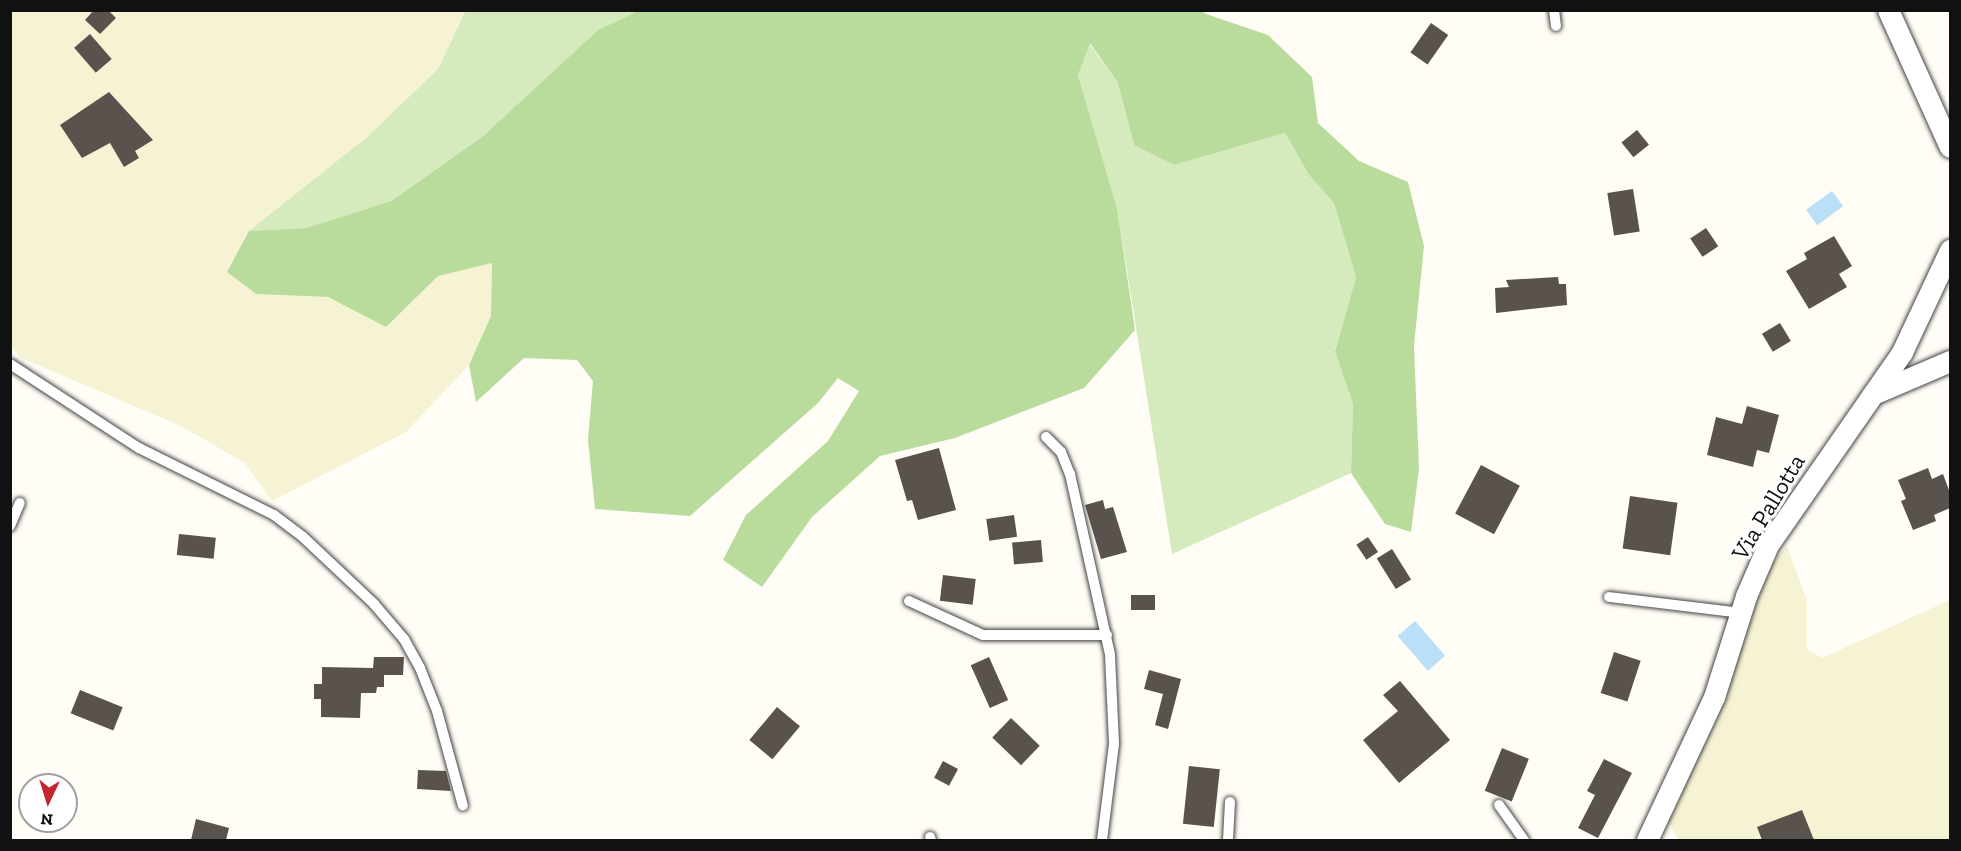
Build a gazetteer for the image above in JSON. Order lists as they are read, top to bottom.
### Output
{
  "streets": {
    "street": ["Via Pallotta"]
  },
  "north": "bottom"
}
